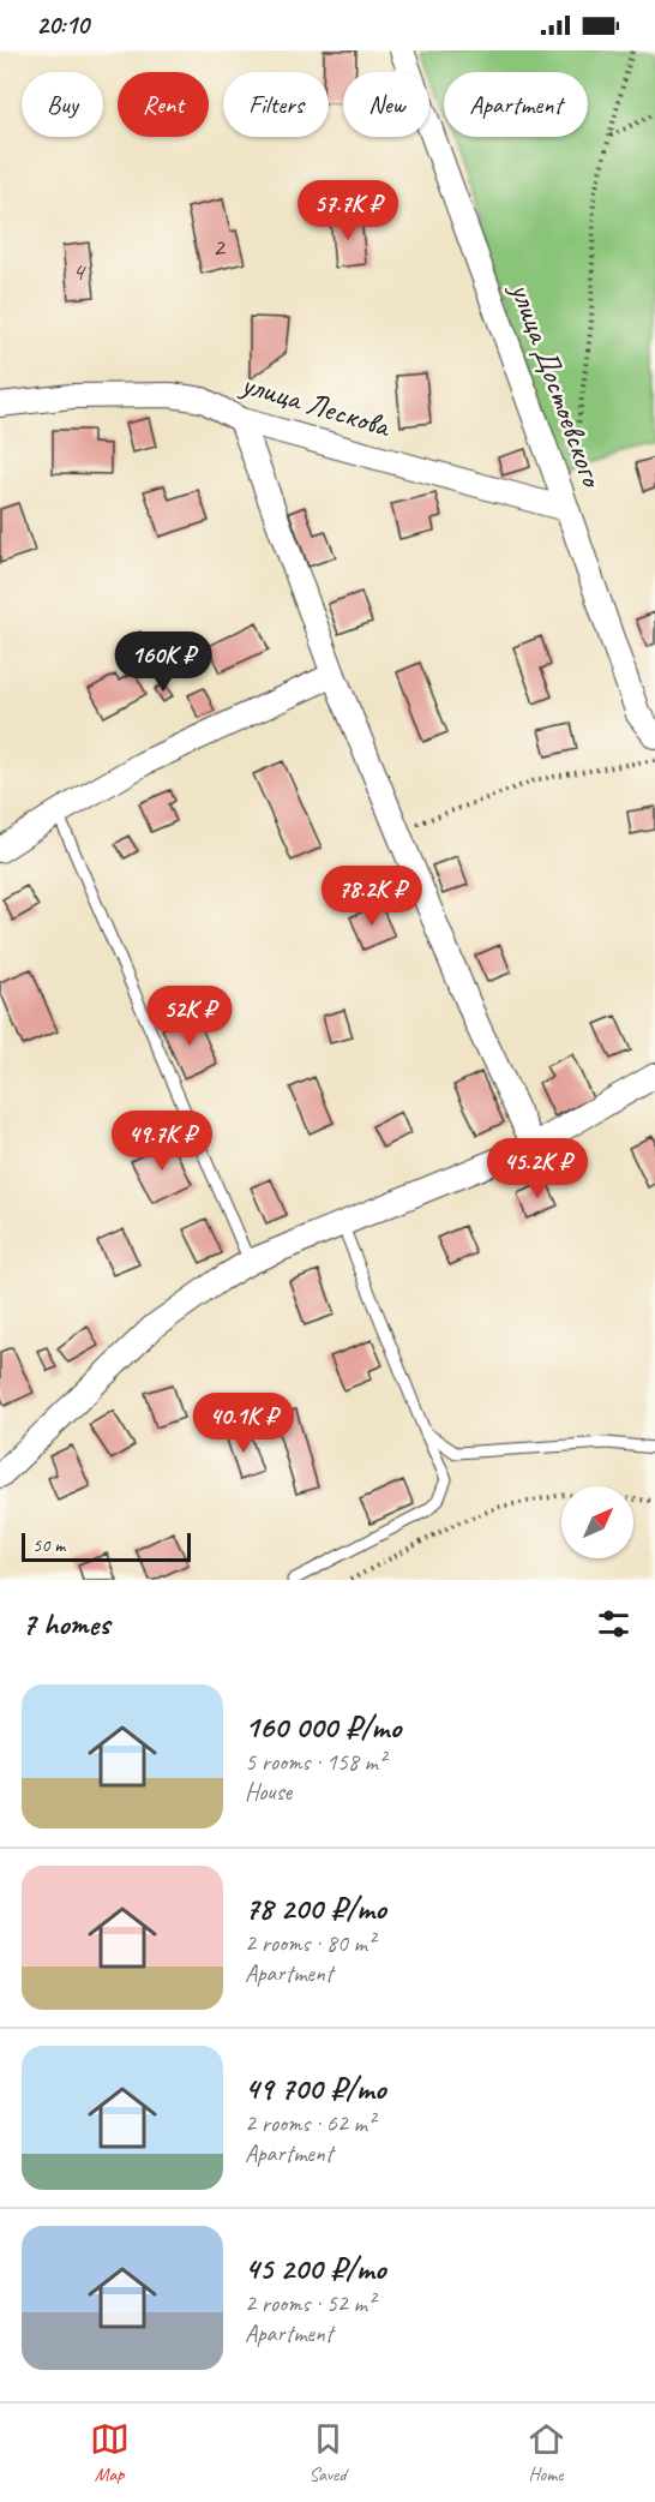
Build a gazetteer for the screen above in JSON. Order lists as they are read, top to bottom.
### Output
{
  "streets": {
    "street": ["улица Достоевского", "улица Лескова"]
  },
  "crossings": [
    ["улица Достоевского", "улица Лескова"]
  ],
  "house_numbers": ["2", "4"],
  "scale_bar": "50 m",
  "north": "top right",
  "page": {
    "status": "20:10",
    "chip": [
      "Buy",
      "Rent",
      "Filters",
      "New",
      "Apartment"
    ],
    "price": [
      "57.7K ₽",
      "160K ₽",
      "78.2K ₽",
      "52K ₽",
      "49.7K ₽",
      "45.2K ₽",
      "40.1K ₽"
    ],
    "scale": "50 m",
    "heading": "7 homes",
    "list": [
      {
        "name": "160 000 ₽/mo",
        "note": "5 rooms · 158 m² · House"
      },
      {
        "name": "78 200 ₽/mo",
        "note": "2 rooms · 80 m² · Apartment"
      },
      {
        "name": "49 700 ₽/mo",
        "note": "2 rooms · 62 m² · Apartment"
      },
      {
        "name": "45 200 ₽/mo",
        "note": "2 rooms · 52 m² · Apartment"
      }
    ],
    "tabs": ["Map", "Saved", "Home"]
  }
}
